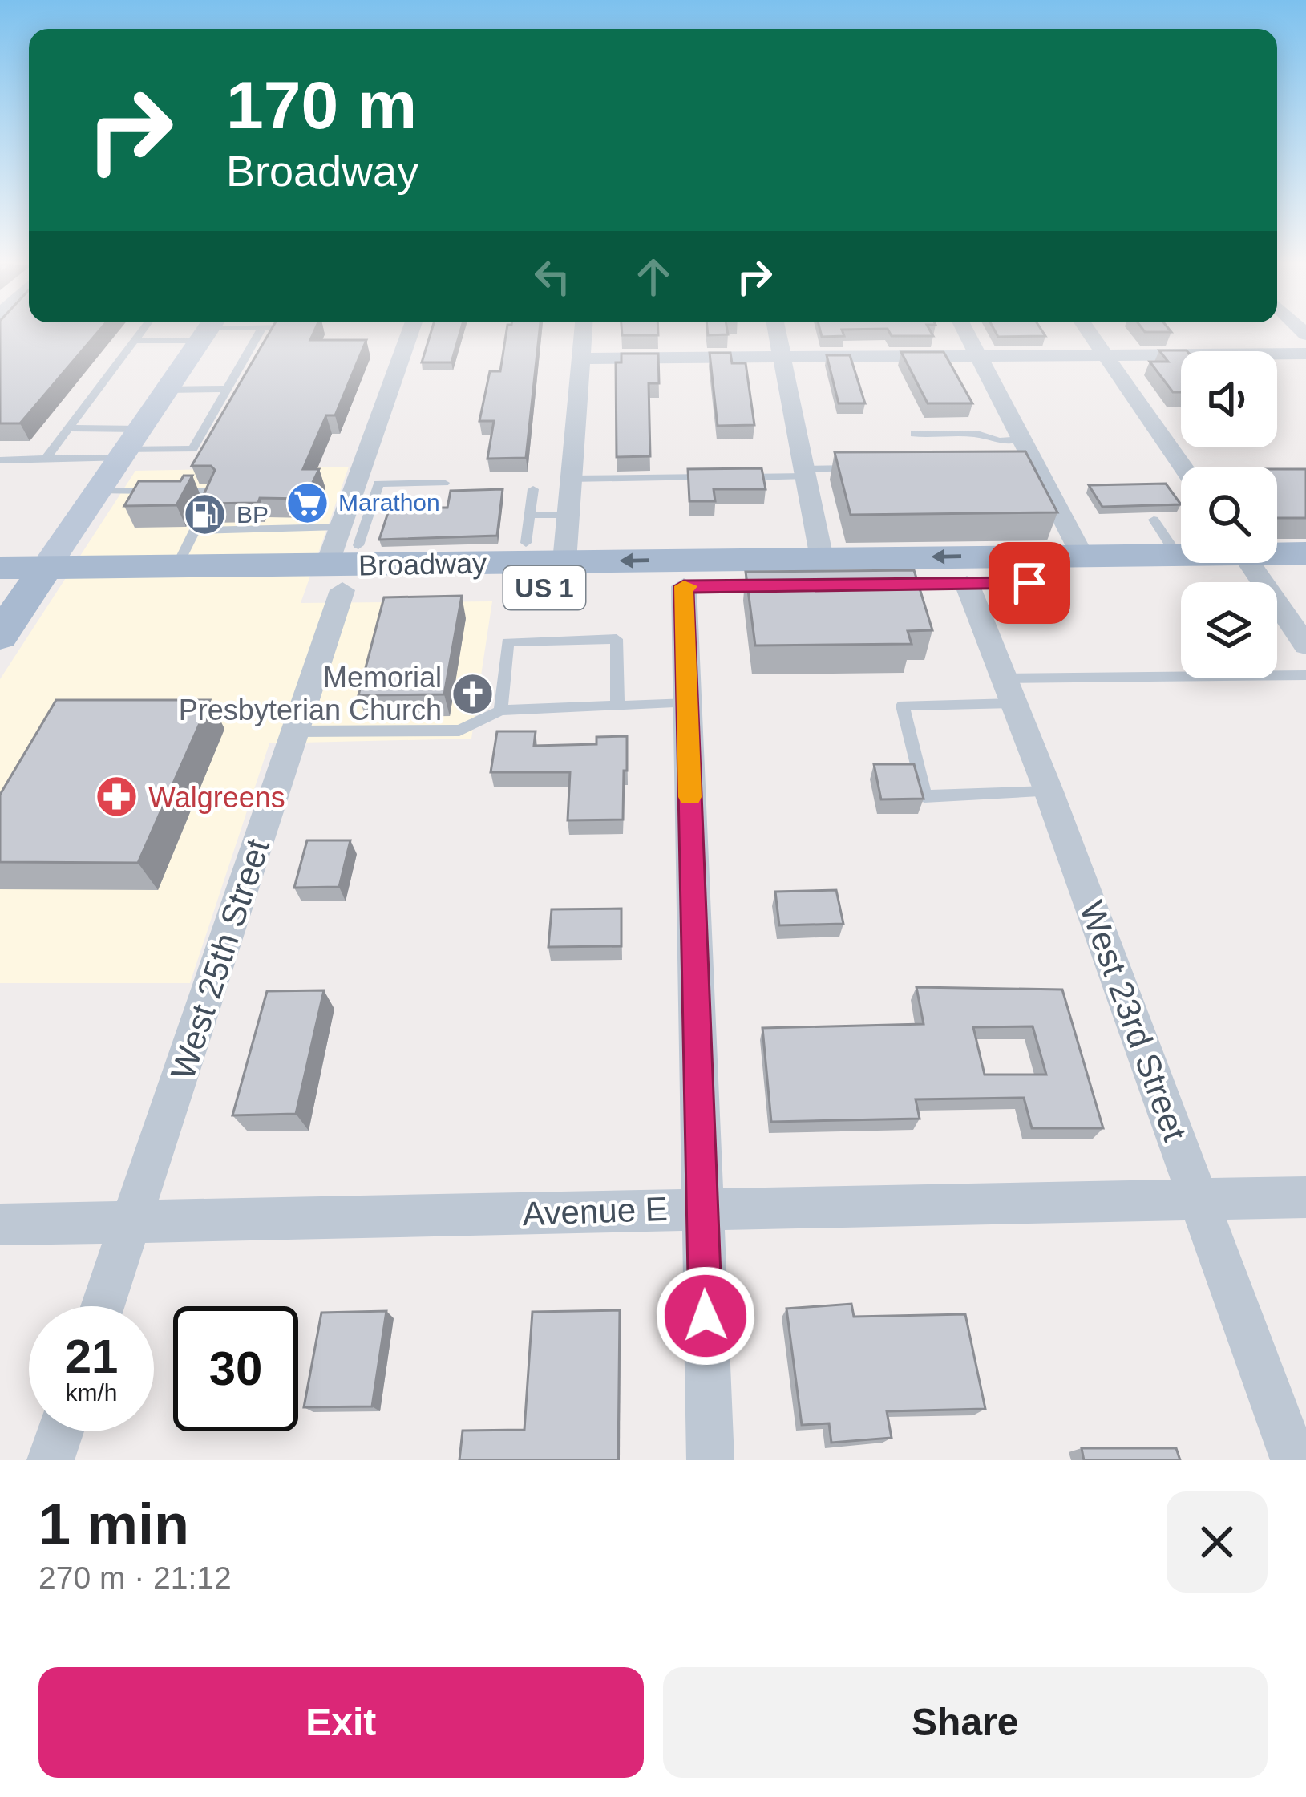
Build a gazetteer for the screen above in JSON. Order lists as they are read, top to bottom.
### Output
{
  "streets": {
    "main road": ["Broadway", "US 1"],
    "street": ["West 25th Street", "West 23rd Street", "Avenue E"]
  },
  "crossings": [
    ["Broadway", "West 25th Street"],
    ["Broadway", "West 23rd Street"],
    ["West 25th Street", "Avenue E"],
    ["West 23rd Street", "Avenue E"]
  ],
  "places": {
    "supermarket": ["Marathon"],
    "fuel station": ["BP"],
    "church": ["Memorial Presbyterian Church"],
    "pharmacy": ["Walgreens"]
  },
  "page": {
    "turn": ["170 m", "Broadway"],
    "speed": "21 km/h",
    "limit": "30",
    "heading": ["1 min", "270 m · 21:12"],
    "buttons": ["Exit", "Share"]
  }
}
